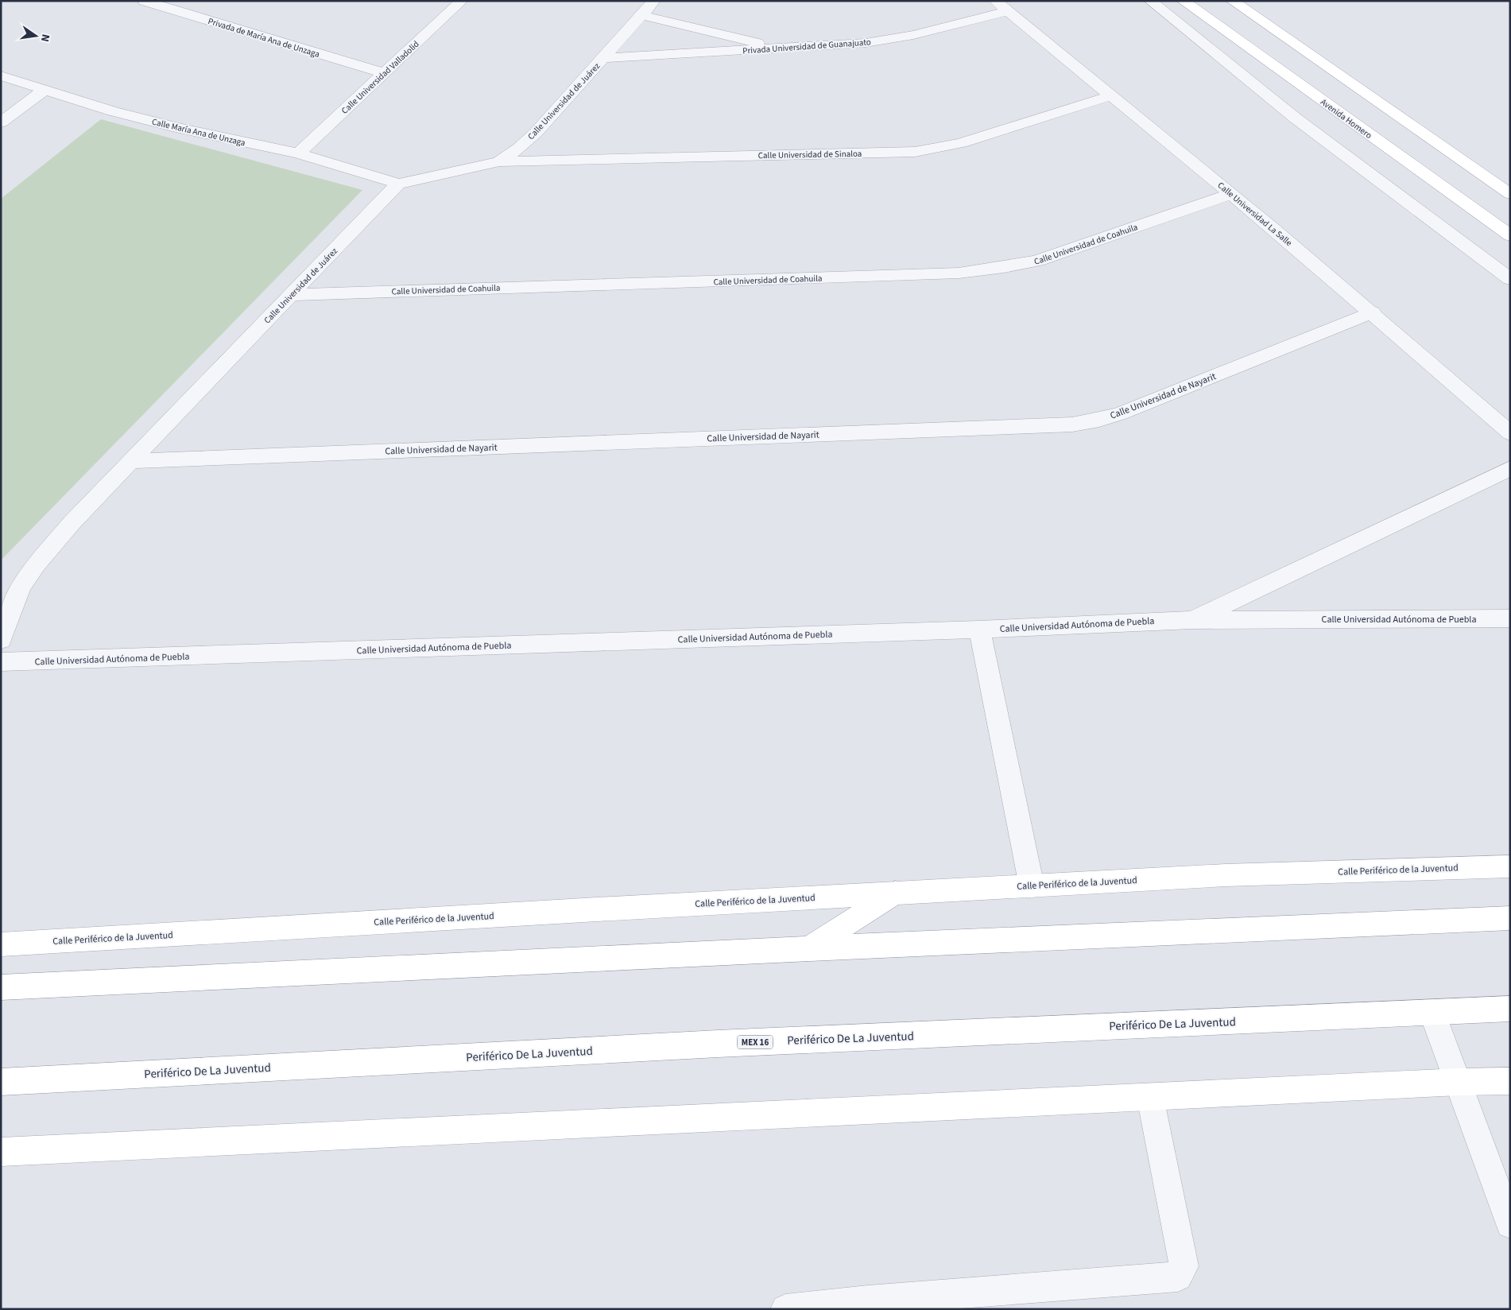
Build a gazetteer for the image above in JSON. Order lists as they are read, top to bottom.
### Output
{
  "streets": {
    "main road": [
      "Avenida Homero",
      "Calle Periférico de la Juventud",
      "Periférico De La Juventud",
      "MEX 16"
    ],
    "street": [
      "Privada de María Ana de Unzaga",
      "Privada Universidad de Guanajuato",
      "Calle Universidad Valladolid",
      "Calle Universidad de Juárez",
      "Calle María Ana de Unzaga",
      "Calle Universidad de Sinaloa",
      "Calle Universidad La Salle",
      "Calle Universidad de Coahuila",
      "Calle Universidad de Nayarit",
      "Calle Universidad Autónoma de Puebla"
    ]
  },
  "crossings": [
    ["Privada de María Ana de Unzaga", "Calle Universidad Valladolid"],
    ["Privada Universidad de Guanajuato", "Calle Universidad de Juárez"],
    ["Privada Universidad de Guanajuato", "Calle Universidad La Salle"],
    ["Calle Universidad Valladolid", "Calle María Ana de Unzaga"],
    ["Calle Universidad de Juárez", "Calle María Ana de Unzaga"],
    ["Calle Universidad de Juárez", "Calle Universidad de Sinaloa"],
    ["Calle Universidad de Juárez", "Calle Universidad de Coahuila"],
    ["Calle Universidad de Juárez", "Calle Universidad de Nayarit"],
    ["Calle Universidad de Sinaloa", "Calle Universidad La Salle"],
    ["Calle Universidad La Salle", "Calle Universidad de Coahuila"],
    ["Calle Universidad La Salle", "Calle Universidad de Nayarit"]
  ],
  "north": "right"
}
